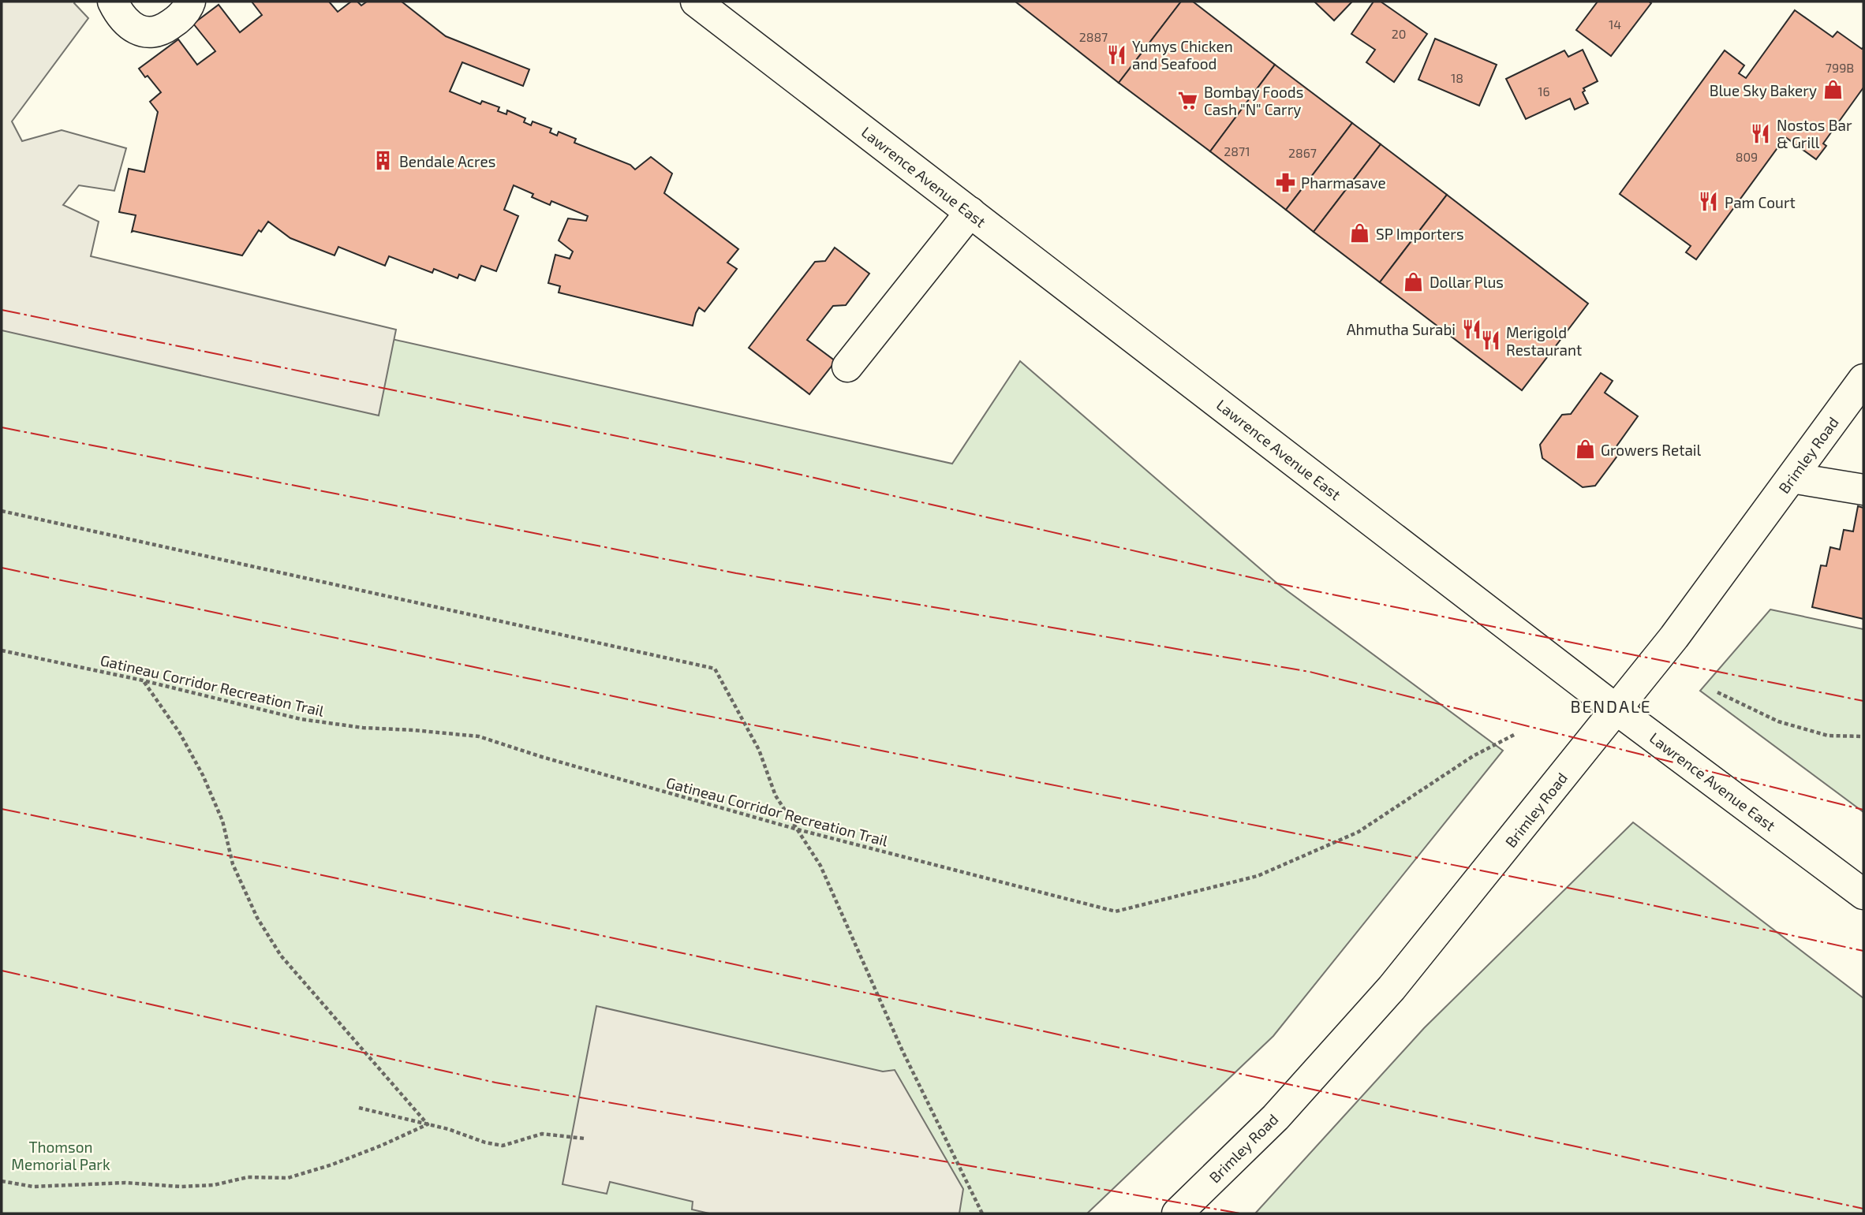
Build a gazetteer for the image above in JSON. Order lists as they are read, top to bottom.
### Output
{
  "streets": {
    "main road": ["Lawrence Avenue East", "Brimley Road"],
    "path": ["Gatineau Corridor Recreation Trail"]
  },
  "crossings": [
    ["Lawrence Avenue East", "Brimley Road"]
  ],
  "districts": ["BENDALE"],
  "parks": ["Thomson Memorial Park"],
  "places": {
    "restaurant": [
      "Yumys Chicken and Seafood",
      "Nostos Bar & Grill",
      "Pam Court",
      "Ahmutha Surabi",
      "Merigold Restaurant"
    ],
    "shop": [
      "Blue Sky Bakery",
      "SP Importers",
      "Dollar Plus",
      "Growers Retail"
    ],
    "supermarket": ["Bombay Foods Cash \"N\" Carry"],
    "building": ["Bendale Acres"],
    "pharmacy": ["Pharmasave"]
  },
  "house_numbers": [
    "14",
    "20",
    "2887",
    "799B",
    "18",
    "16",
    "2871",
    "2867",
    "809"
  ]
}
